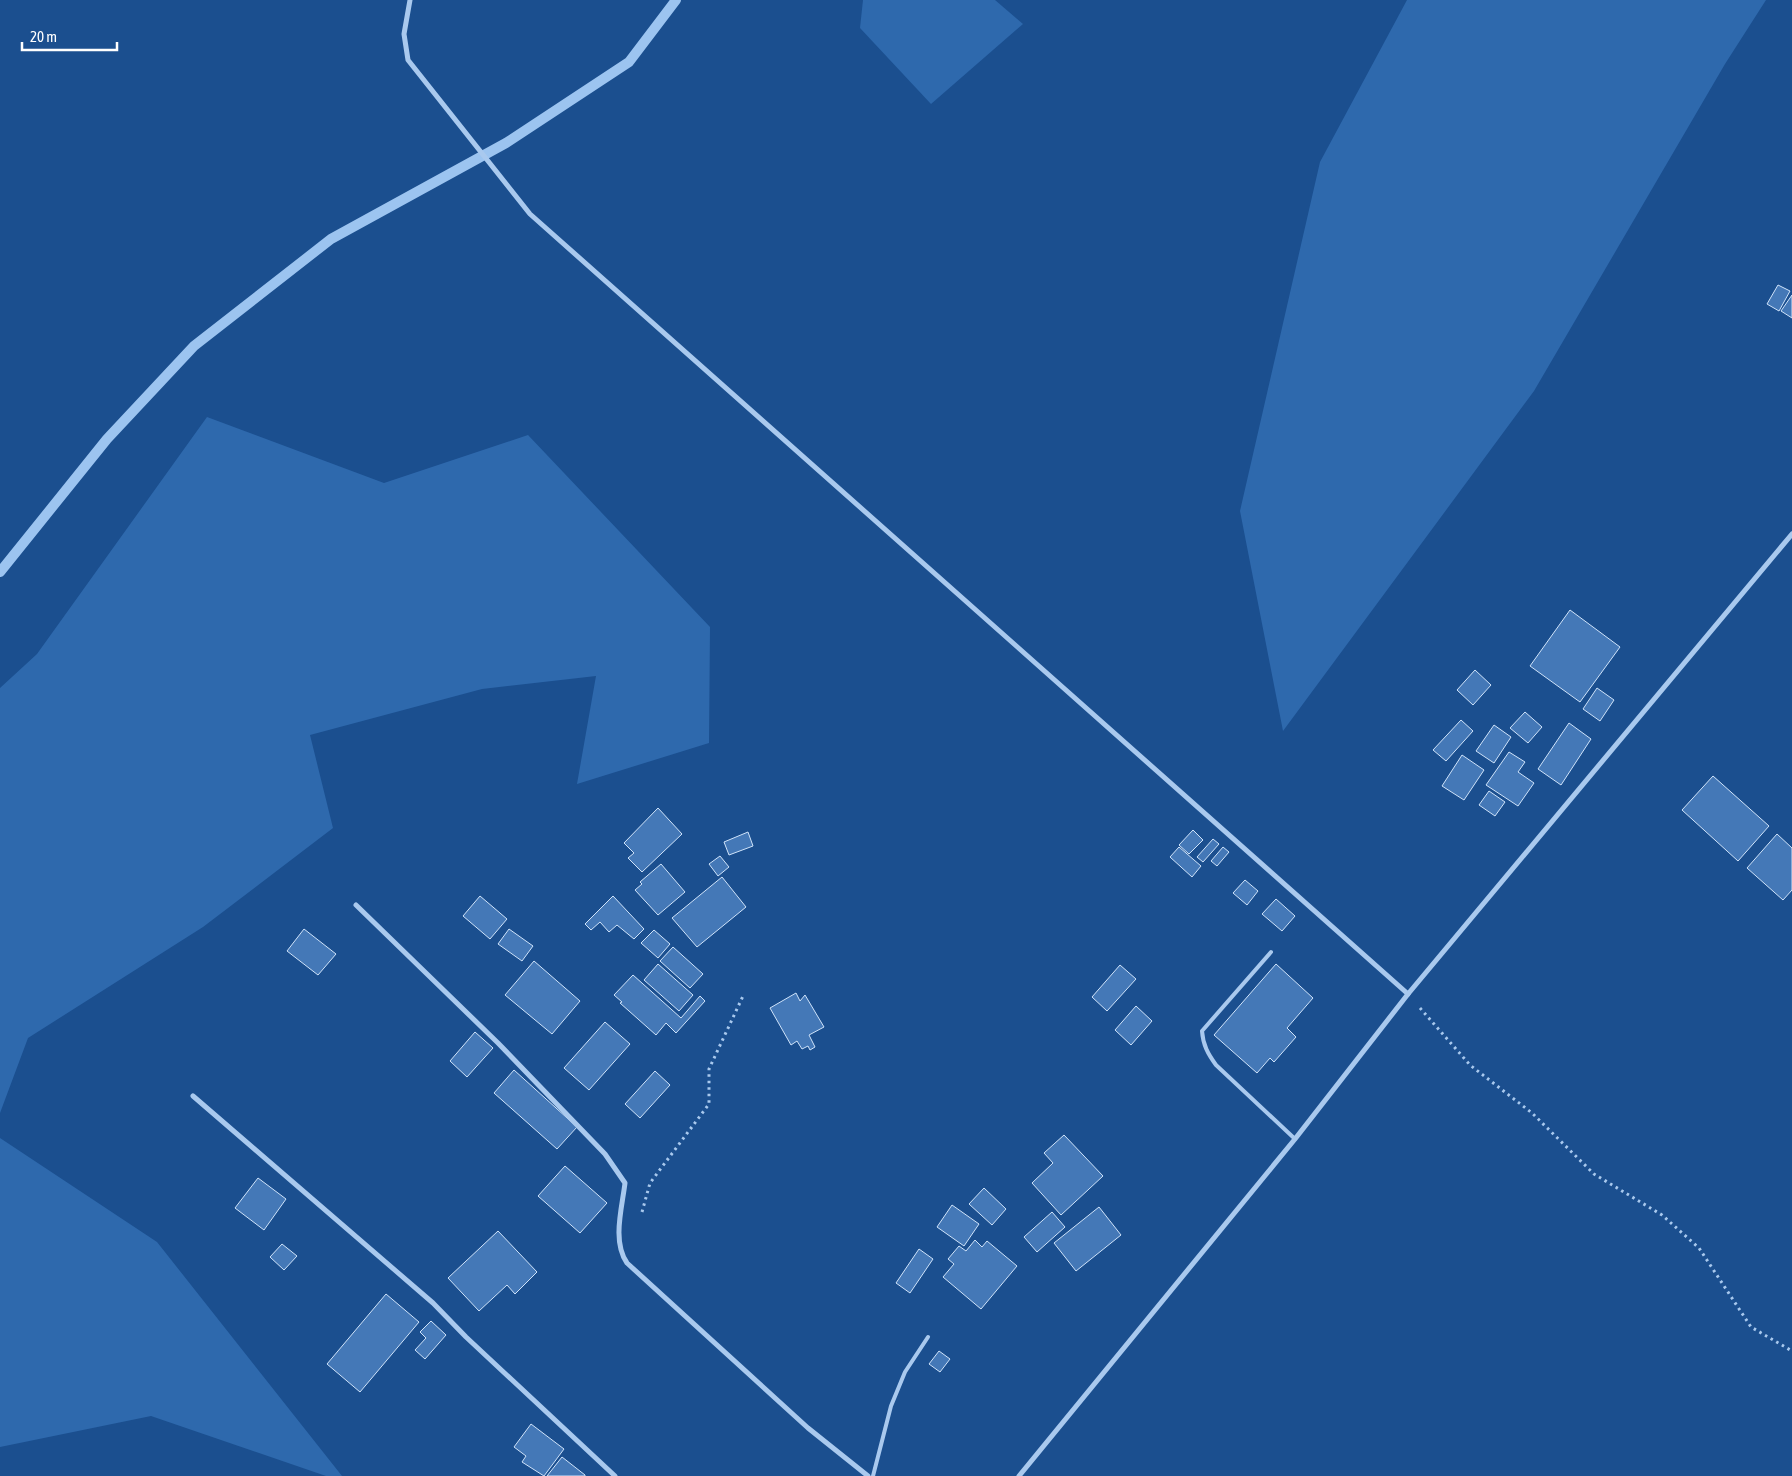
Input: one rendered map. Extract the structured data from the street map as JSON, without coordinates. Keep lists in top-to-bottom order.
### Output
{
  "scale_bar": "20 m"
}
